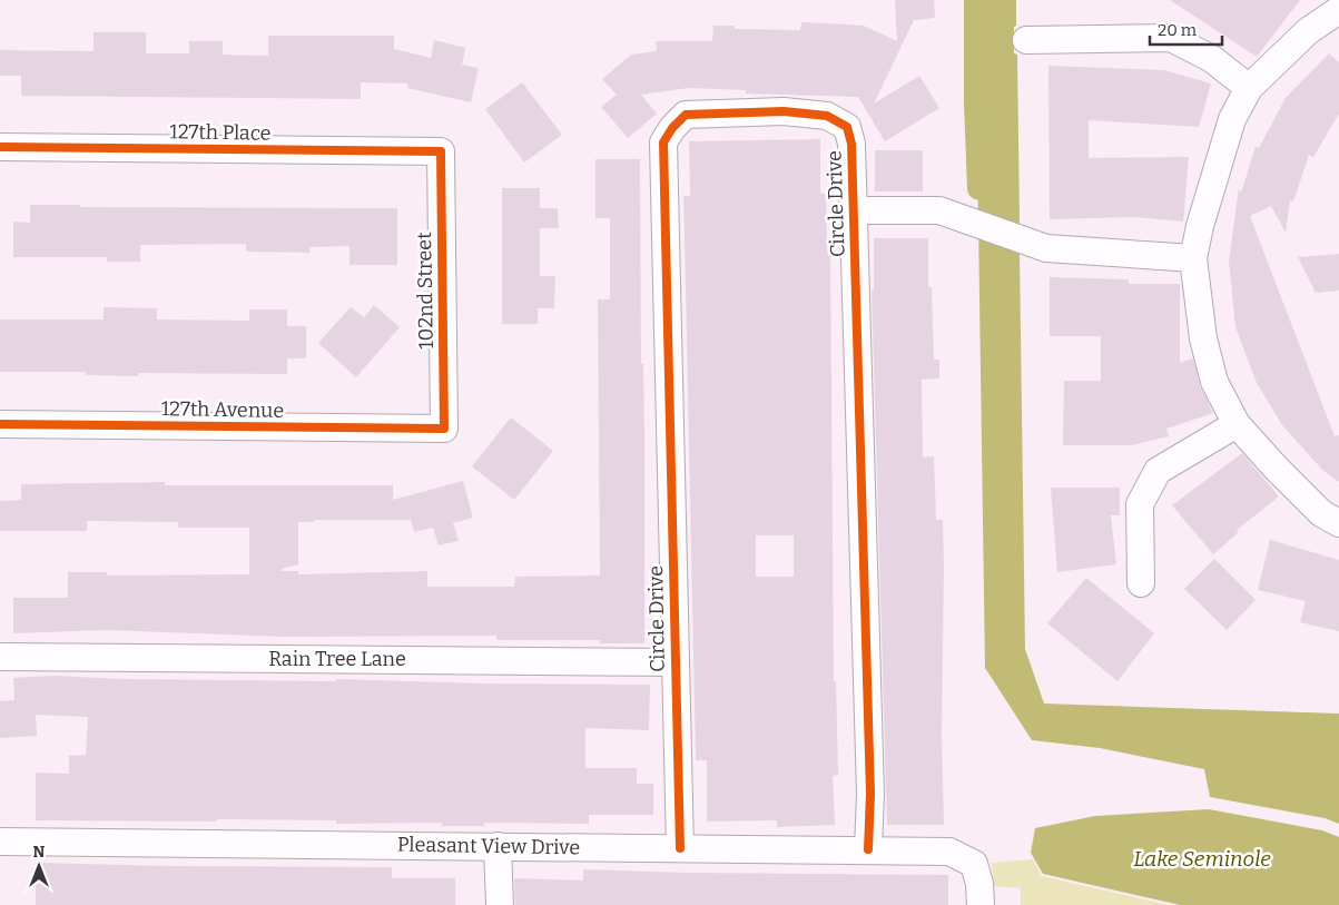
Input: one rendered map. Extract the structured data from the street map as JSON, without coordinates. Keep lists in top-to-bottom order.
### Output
{
  "streets": {
    "street": [
      "127th Place",
      "Circle Drive",
      "102nd Street",
      "127th Avenue",
      "Rain Tree Lane",
      "Pleasant View Drive"
    ]
  },
  "crossings": [
    ["127th Place", "102nd Street"],
    ["Circle Drive", "Rain Tree Lane"],
    ["Circle Drive", "Pleasant View Drive"],
    ["102nd Street", "127th Avenue"]
  ],
  "water": ["Lake Seminole"],
  "scale_bar": "20 m",
  "north": "top"
}
